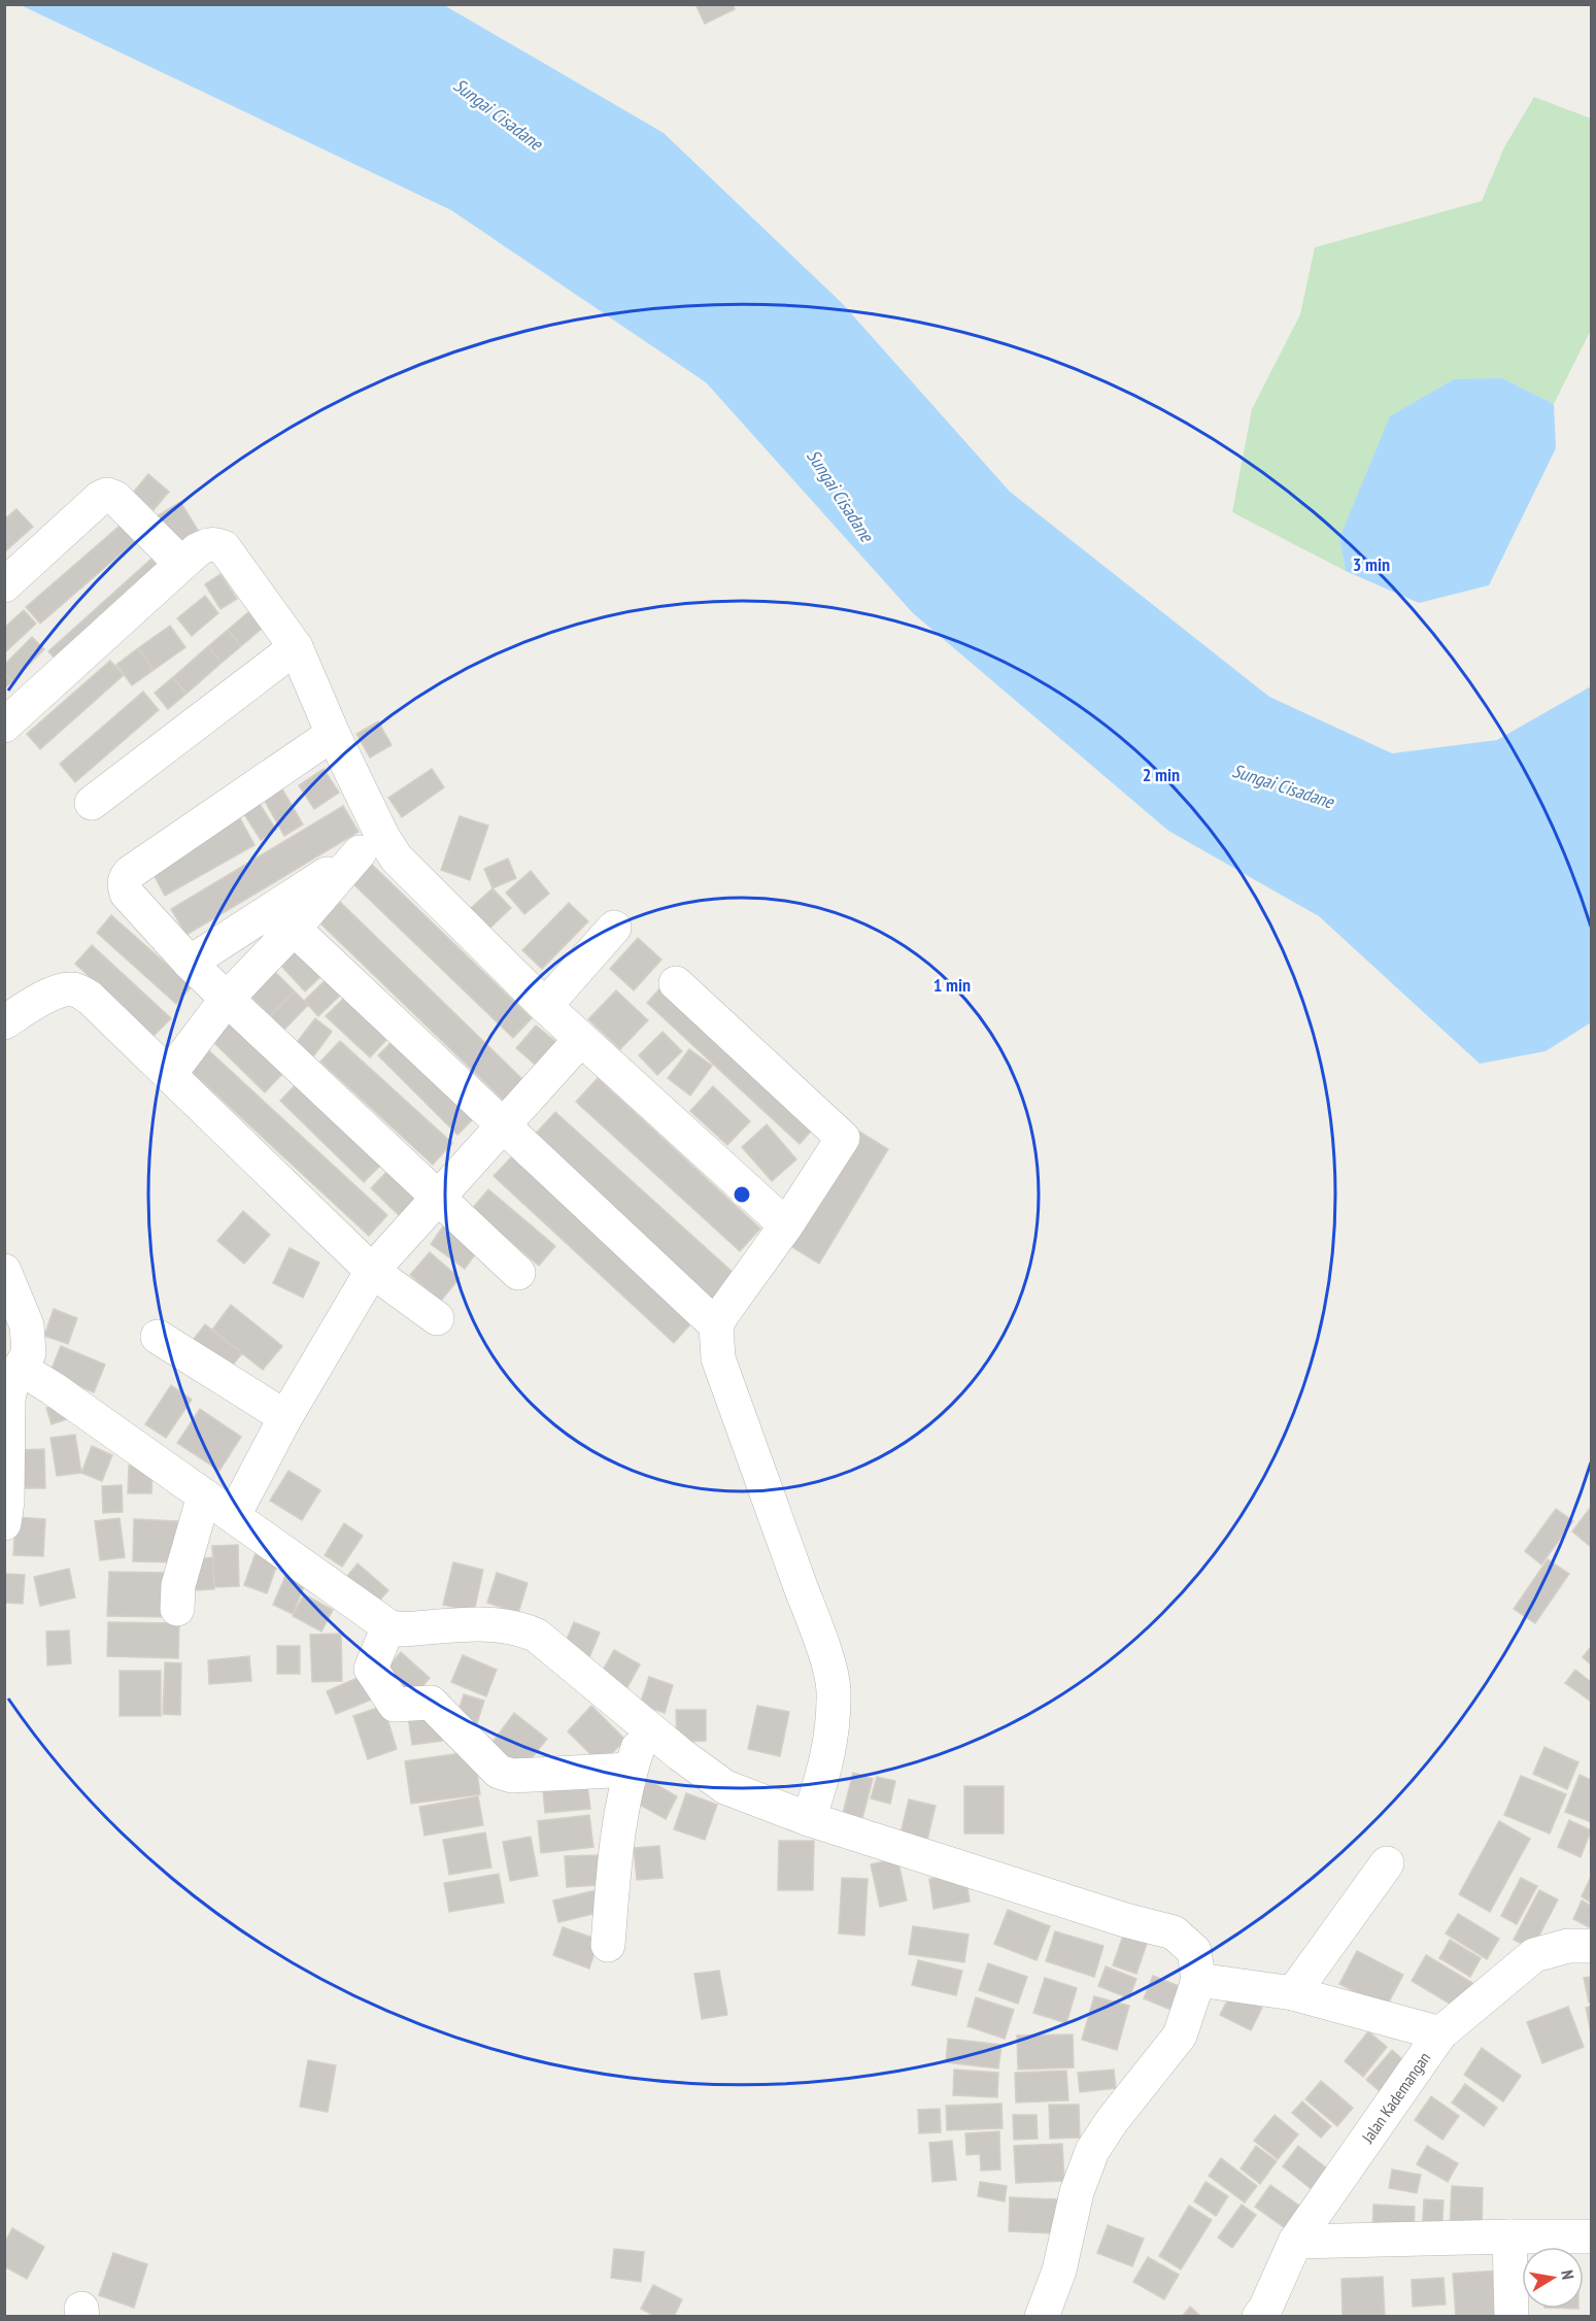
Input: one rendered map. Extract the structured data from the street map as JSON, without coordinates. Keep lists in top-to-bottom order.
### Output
{
  "streets": {
    "street": ["Jalan Kademangan"]
  },
  "water": ["Sungai Cisadane"],
  "north": "right",
  "rings": ["3 min", "2 min", "1 min"]
}
